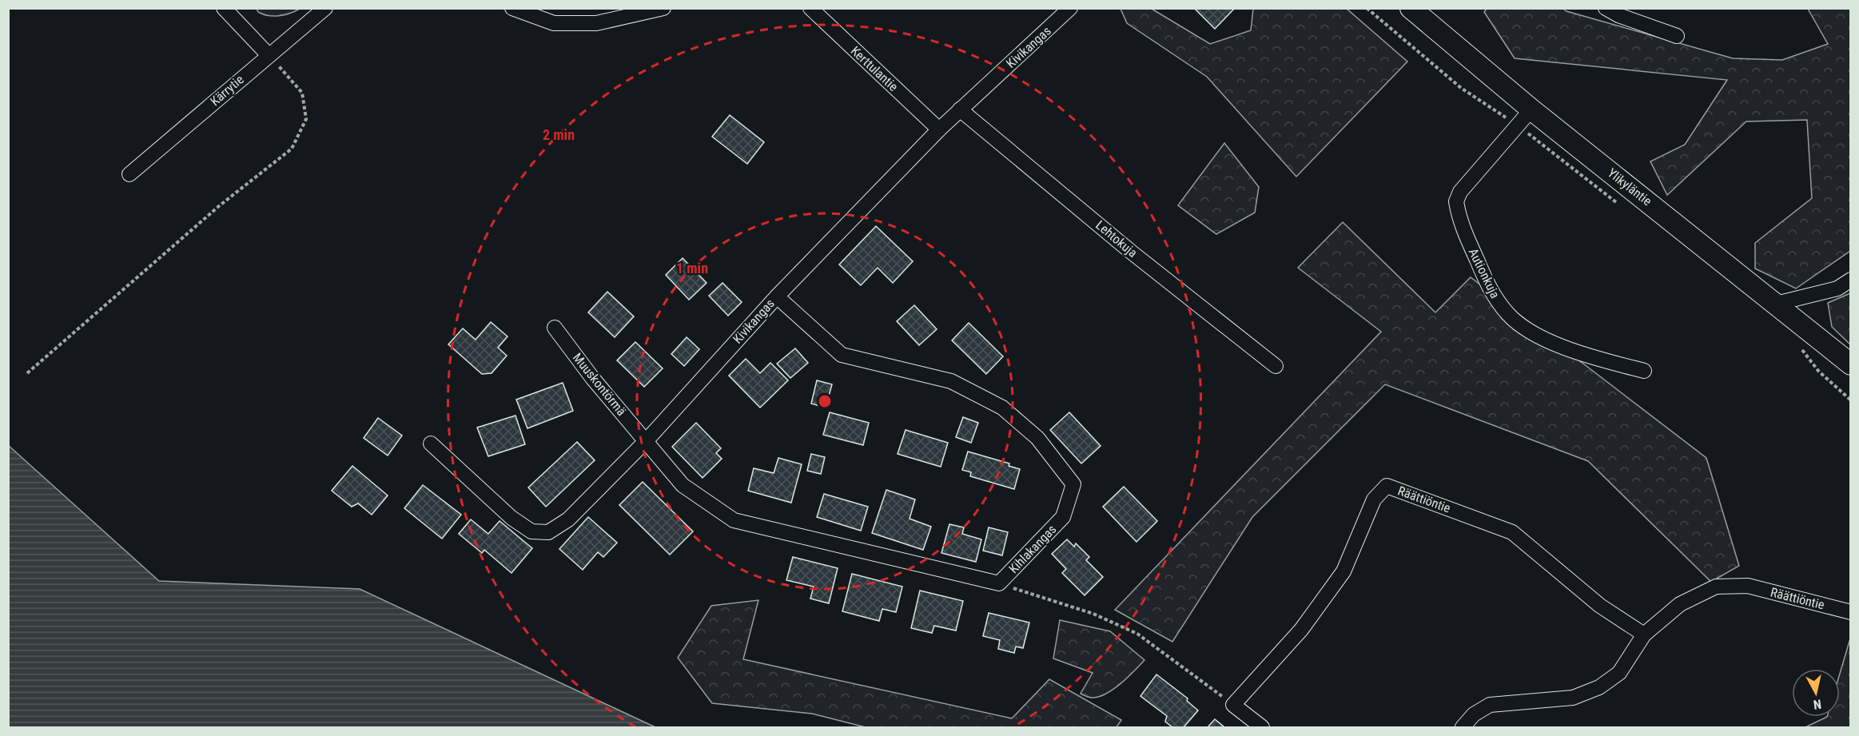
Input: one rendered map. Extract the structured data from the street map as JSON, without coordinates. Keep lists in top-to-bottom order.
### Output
{
  "streets": {
    "main road": ["Ylikyläntie"],
    "street": [
      "Kivikangas",
      "Kerttulantie",
      "Kärrytie",
      "Lehtokuja",
      "Autionkuja",
      "Muuskontörmä",
      "Räättiöntie",
      "Kihlakangas"
    ]
  },
  "crossings": [
    ["Kivikangas", "Kerttulantie"],
    ["Kivikangas", "Lehtokuja"],
    ["Kivikangas", "Muuskontörmä"],
    ["Kivikangas", "Kihlakangas"],
    ["Ylikyläntie", "Autionkuja"],
    ["Muuskontörmä", "Kihlakangas"]
  ],
  "north": "bottom",
  "rings": ["2 min", "1 min"]
}
